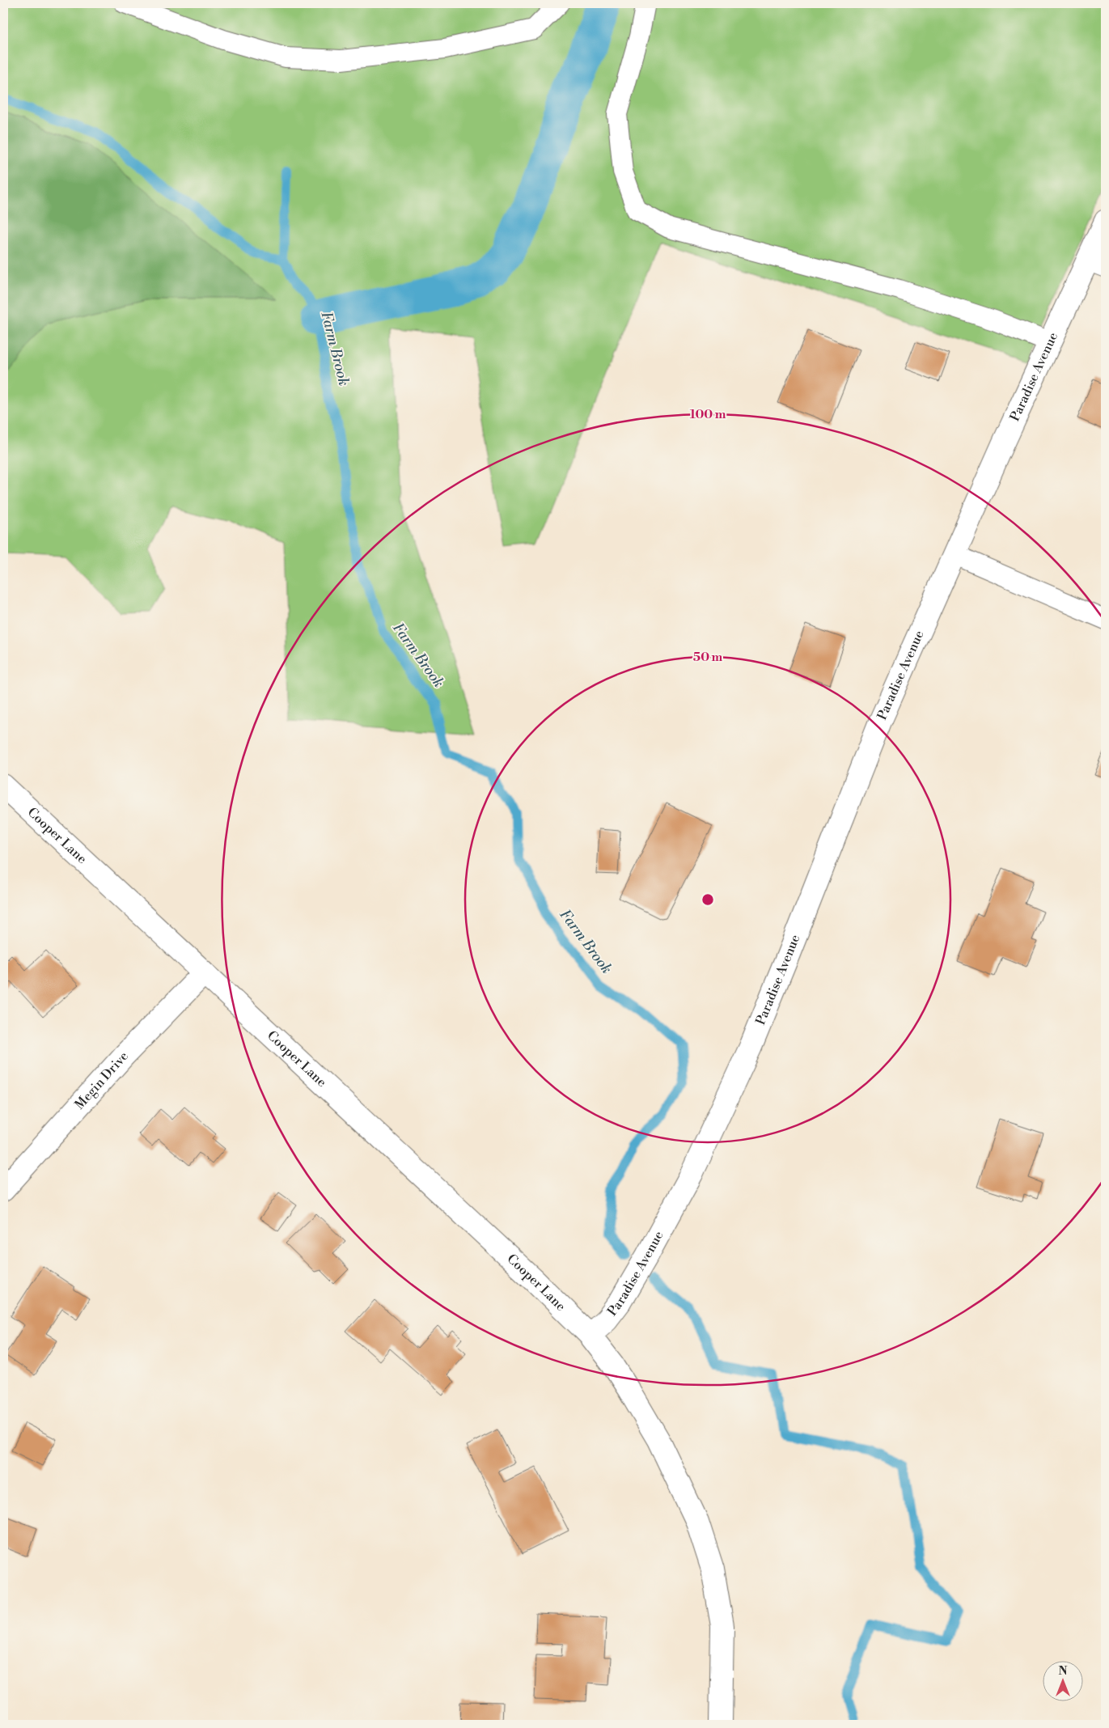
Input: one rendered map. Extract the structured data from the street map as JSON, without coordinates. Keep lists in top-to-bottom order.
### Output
{
  "streets": {
    "street": ["Paradise Avenue", "Cooper Lane", "Megin Drive"]
  },
  "crossings": [
    ["Paradise Avenue", "Cooper Lane"],
    ["Cooper Lane", "Megin Drive"]
  ],
  "water": ["Farm Brook"],
  "north": "top",
  "rings": ["100 m", "50 m"]
}
